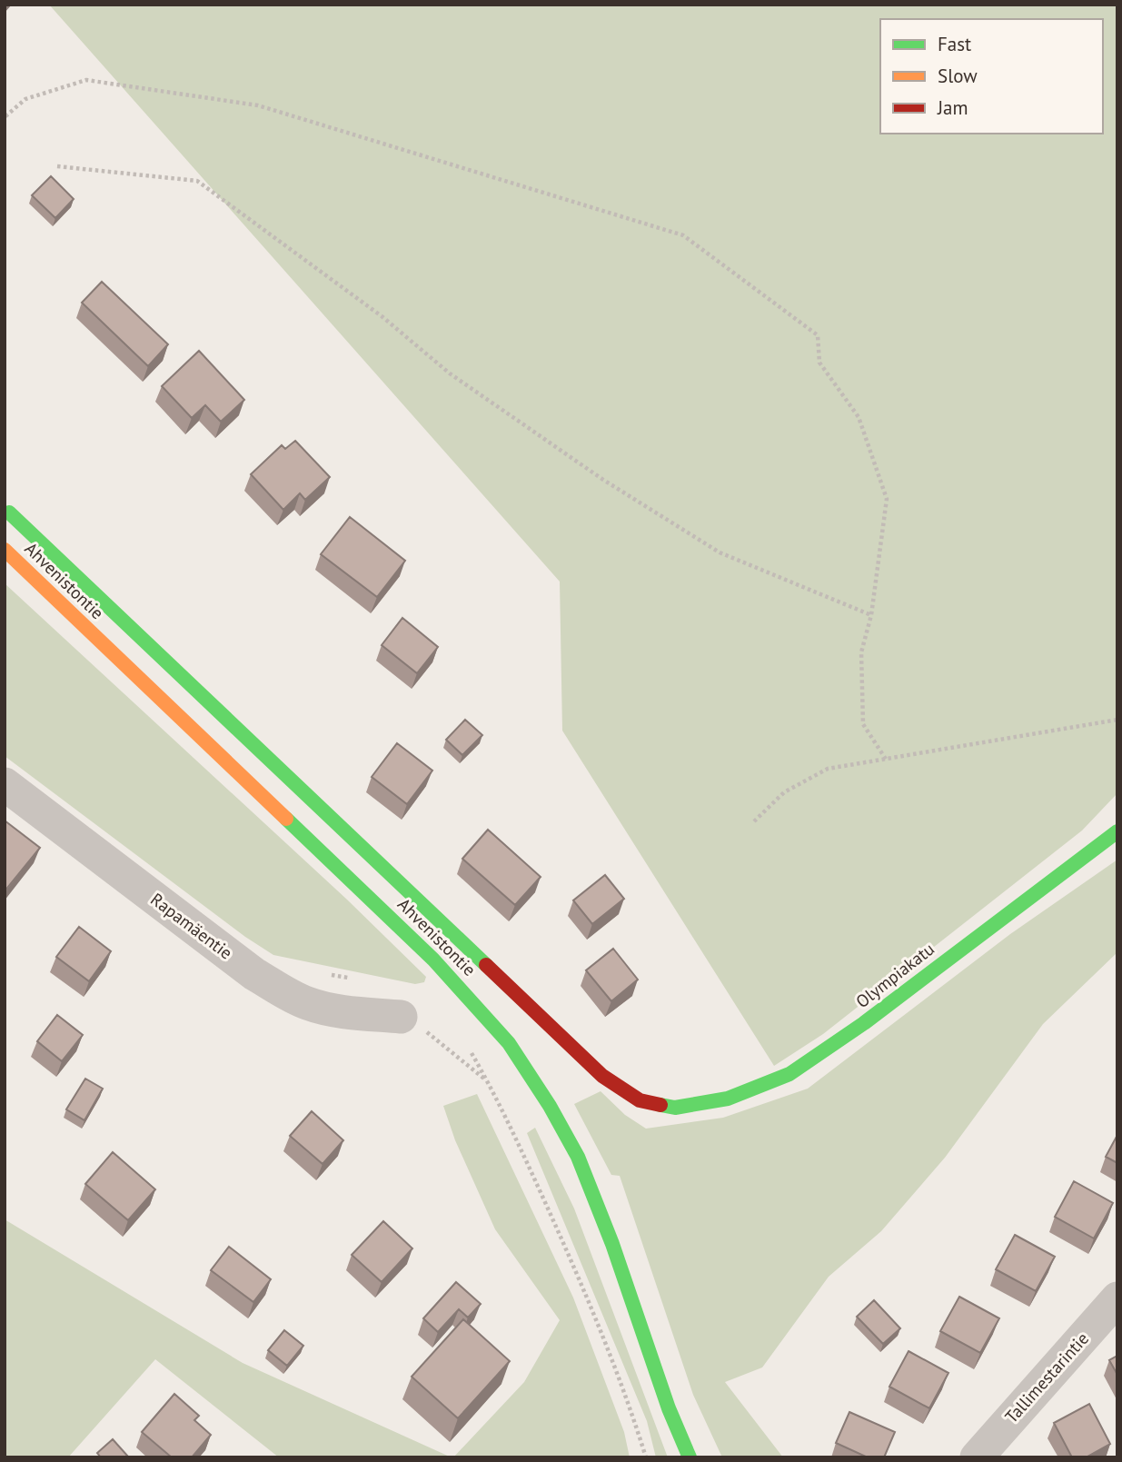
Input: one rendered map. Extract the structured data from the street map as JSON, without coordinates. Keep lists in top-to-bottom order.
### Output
{
  "streets": {
    "street": [
      "Ahvenistontie",
      "Rapamäentie",
      "Olympiakatu",
      "Tallimestarintie"
    ]
  },
  "legend": ["Fast", "Slow", "Jam"]
}
